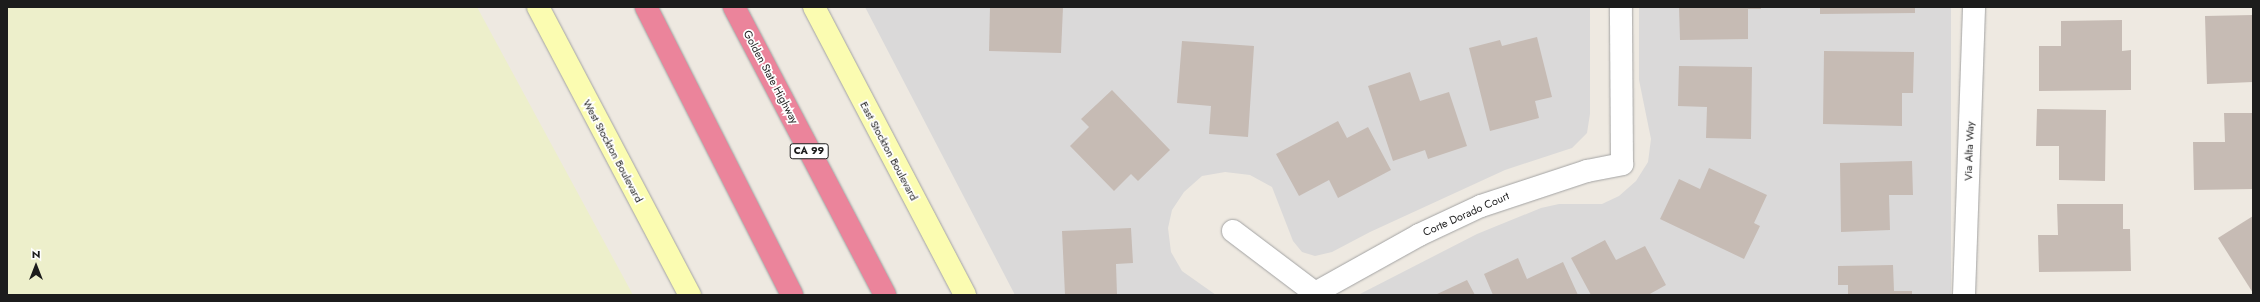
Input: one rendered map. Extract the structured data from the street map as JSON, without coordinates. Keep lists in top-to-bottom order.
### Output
{
  "streets": {
    "highway": ["Golden State Highway", "CA 99"],
    "street": [
      "West Stockton Boulevard",
      "East Stockton Boulevard",
      "Via Alta Way",
      "Corte Dorado Court"
    ]
  },
  "north": "top"
}
